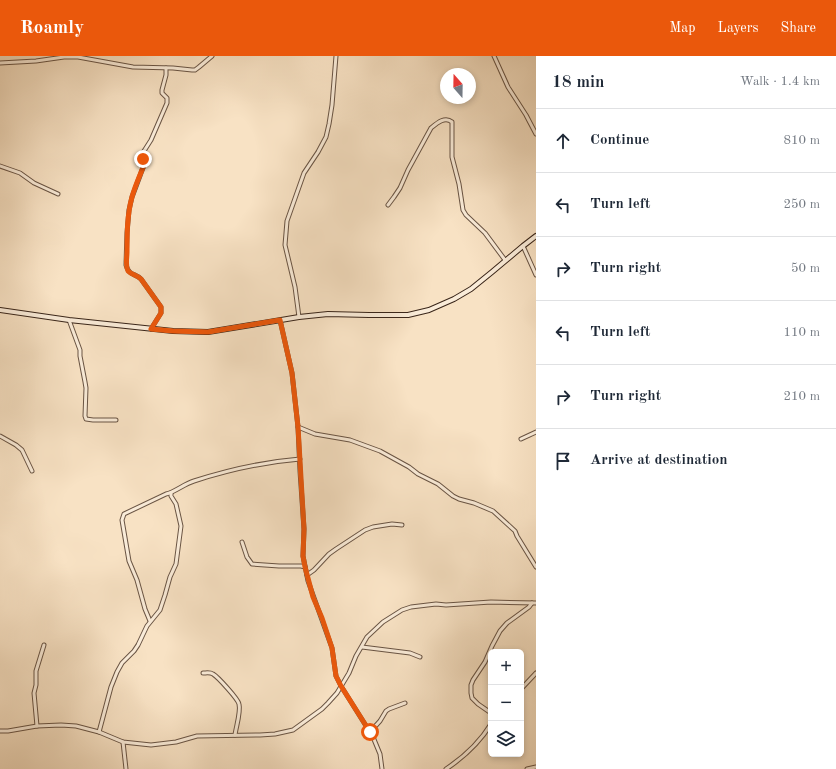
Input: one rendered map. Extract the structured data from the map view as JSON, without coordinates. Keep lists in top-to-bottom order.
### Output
{
  "north": "top",
  "page": {
    "header": "Roamly",
    "nav": ["Map", "Layers", "Share"],
    "heading": ["18 min", "Walk · 1.4 km"],
    "list": [
      ["Continue", "810 m"],
      ["Turn left", "250 m"],
      ["Turn right", "50 m"],
      ["Turn left", "110 m"],
      ["Turn right", "210 m"],
      "Arrive at destination"
    ],
    "map_buttons": ["+", "−"]
  }
}
